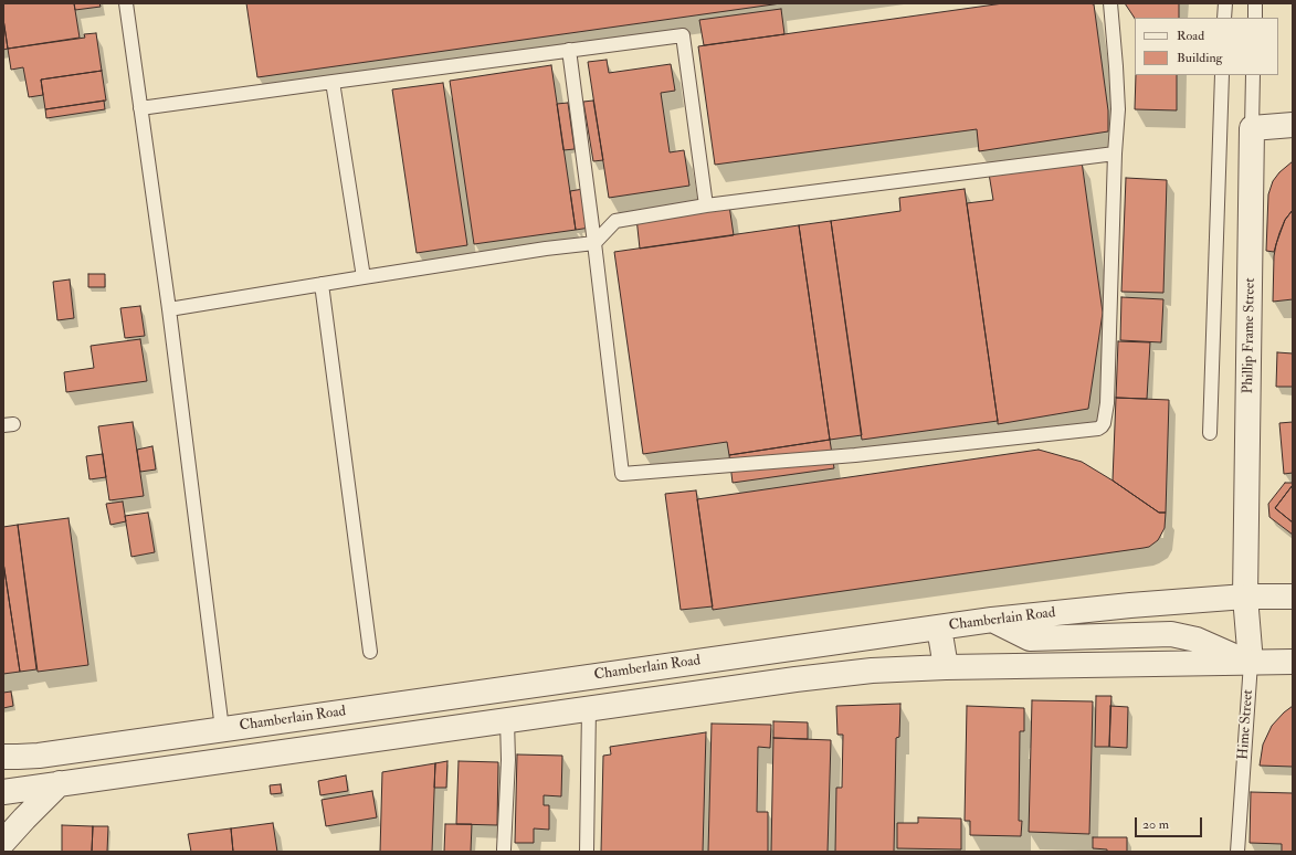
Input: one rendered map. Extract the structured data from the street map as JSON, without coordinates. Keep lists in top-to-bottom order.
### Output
{
  "streets": {
    "street": ["Phillip Frame Street", "Chamberlain Road", "Hime Street"]
  },
  "crossings": [
    ["Phillip Frame Street", "Chamberlain Road"],
    ["Phillip Frame Street", "Hime Street"],
    ["Chamberlain Road", "Hime Street"]
  ],
  "legend": ["Road", "Building"],
  "scale_bar": "20 m"
}
